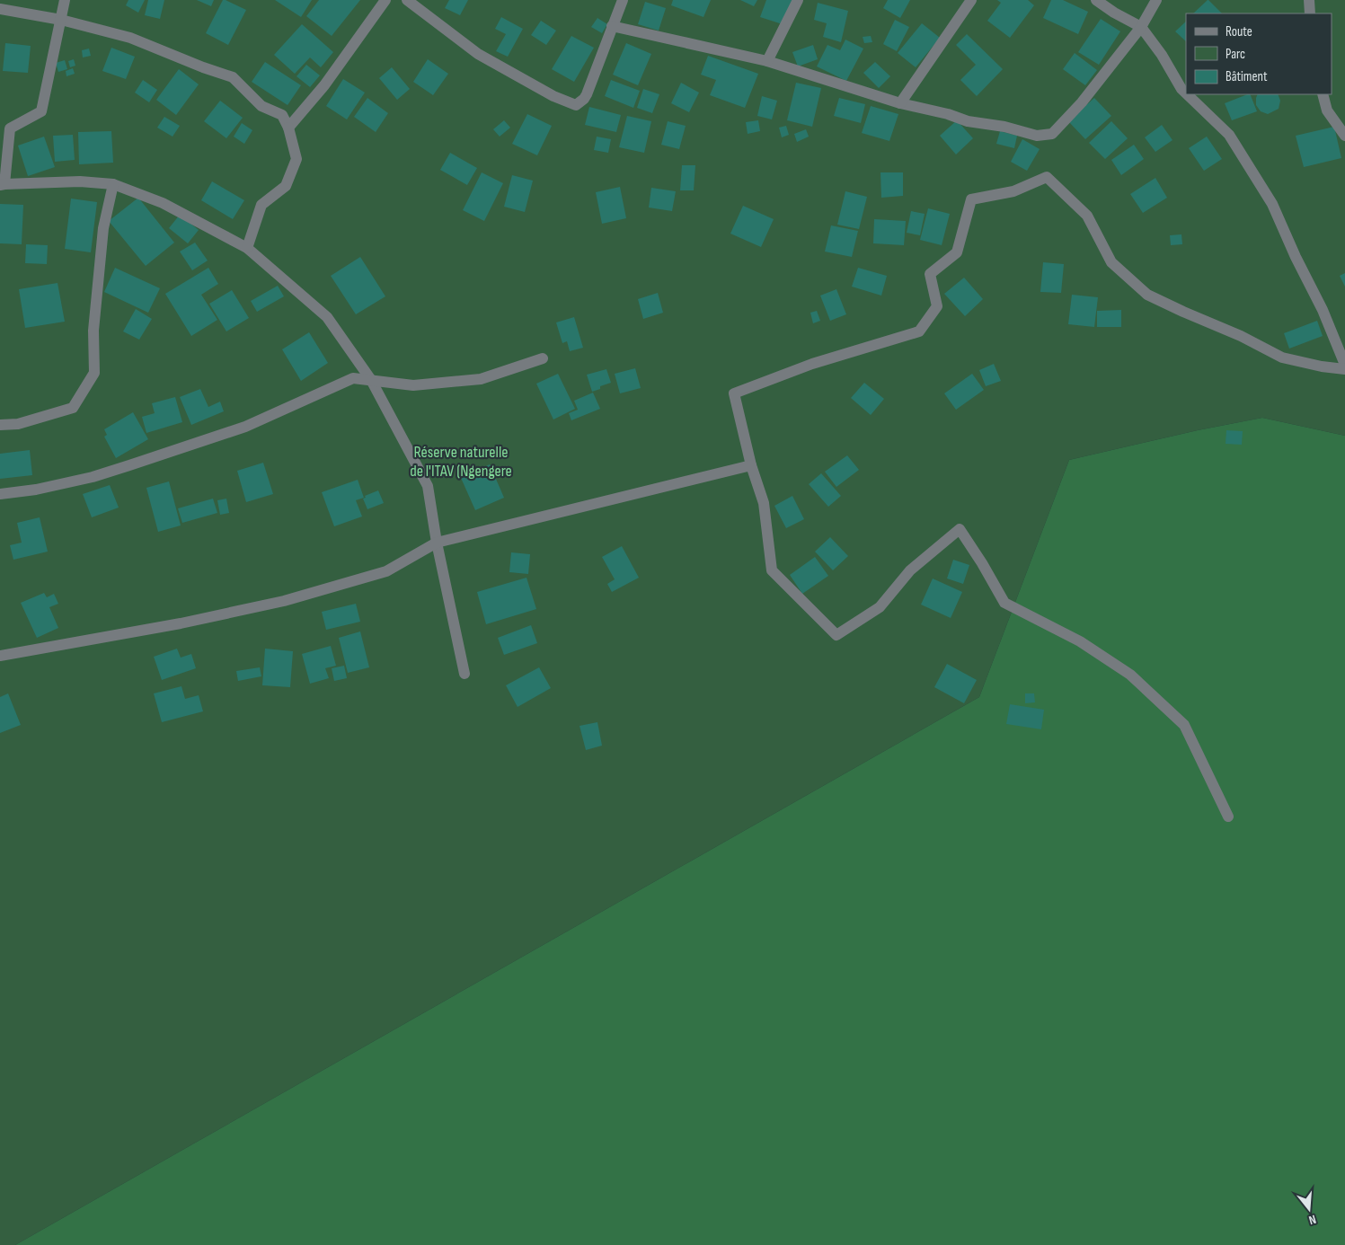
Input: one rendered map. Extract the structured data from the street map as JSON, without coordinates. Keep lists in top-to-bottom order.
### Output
{
  "parks": ["Réserve naturelle de l'ITAV (Ngengere"],
  "legend": ["Route", "Parc", "Bâtiment"],
  "north": "bottom"
}
